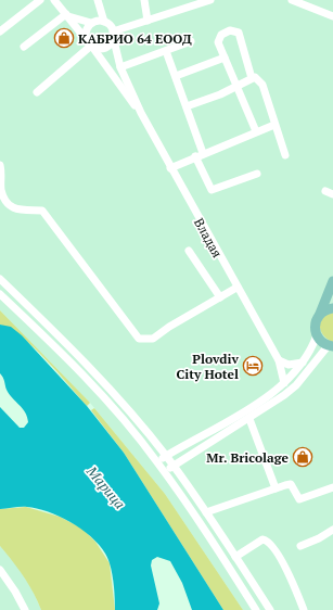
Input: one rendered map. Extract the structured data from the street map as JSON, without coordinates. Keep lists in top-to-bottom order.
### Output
{
  "streets": {
    "street": ["Владая"]
  },
  "water": ["Марица"],
  "places": {
    "shop": ["КАБРИО 64 ЕООД", "Mr. Bricolage"],
    "hotel": ["Plovdiv City Hotel"]
  }
}
